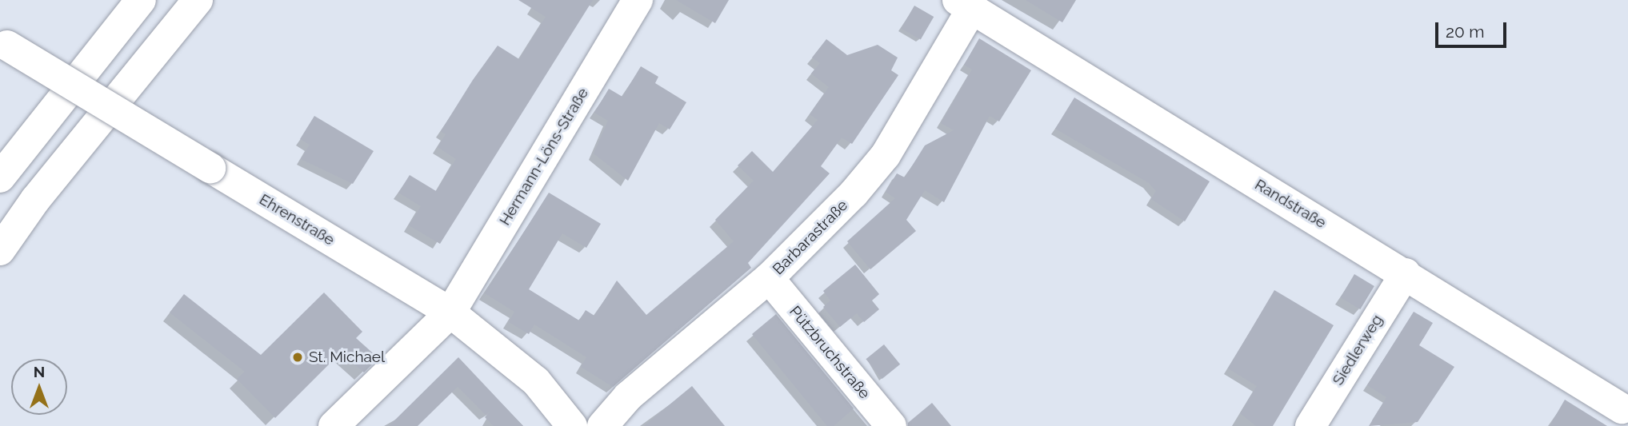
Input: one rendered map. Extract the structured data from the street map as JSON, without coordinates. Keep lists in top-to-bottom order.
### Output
{
  "streets": {
    "main road": [
      "Hermann-Löns-Straße",
      "Randstraße",
      "Ehrenstraße",
      "Barbarastraße",
      "Siedlerweg",
      "Pützbruchstraße"
    ]
  },
  "crossings": [
    ["Hermann-Löns-Straße", "Ehrenstraße"],
    ["Randstraße", "Barbarastraße"],
    ["Randstraße", "Siedlerweg"],
    ["Barbarastraße", "Pützbruchstraße"]
  ],
  "places": ["St. Michael"],
  "scale_bar": "20 m",
  "north": "top"
}
